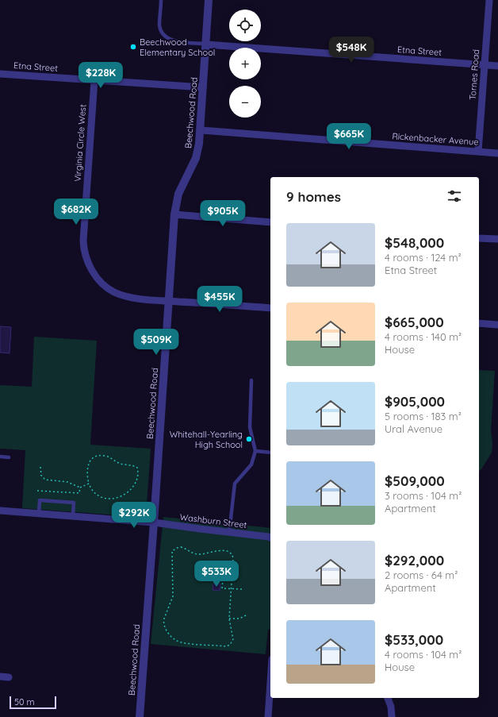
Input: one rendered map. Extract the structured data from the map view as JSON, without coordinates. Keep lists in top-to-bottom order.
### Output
{
  "streets": {
    "street": [
      "Etna Street",
      "Tornes Road",
      "Beechwood Road",
      "Rickenbacker Avenue",
      "Virginia Circle West",
      "Washburn Street"
    ]
  },
  "crossings": [
    ["Etna Street", "Tornes Road"],
    ["Etna Street", "Beechwood Road"],
    ["Etna Street", "Virginia Circle West"],
    ["Tornes Road", "Rickenbacker Avenue"],
    ["Beechwood Road", "Rickenbacker Avenue"],
    ["Beechwood Road", "Virginia Circle West"],
    ["Beechwood Road", "Washburn Street"]
  ],
  "places": ["Beechwood Elementary School", "Whitehall-Yearling High School"],
  "scale_bar": "50 m",
  "page": {
    "map_buttons": ["+", "−"],
    "price": [
      "$548K",
      "$228K",
      "$665K",
      "$682K",
      "$905K",
      "$455K",
      "$509K",
      "$292K",
      "$533K"
    ],
    "heading": "9 homes",
    "list": [
      {
        "name": "$548,000",
        "note": "4 rooms · 124 m² · Etna Street"
      },
      {
        "name": "$665,000",
        "note": "4 rooms · 140 m² · House"
      },
      {
        "name": "$905,000",
        "note": "5 rooms · 183 m² · Ural Avenue"
      },
      {
        "name": "$509,000",
        "note": "3 rooms · 104 m² · Apartment"
      },
      {
        "name": "$292,000",
        "note": "2 rooms · 64 m² · Apartment"
      },
      {
        "name": "$533,000",
        "note": "4 rooms · 104 m² · House"
      }
    ],
    "scale": "50 m"
  }
}
